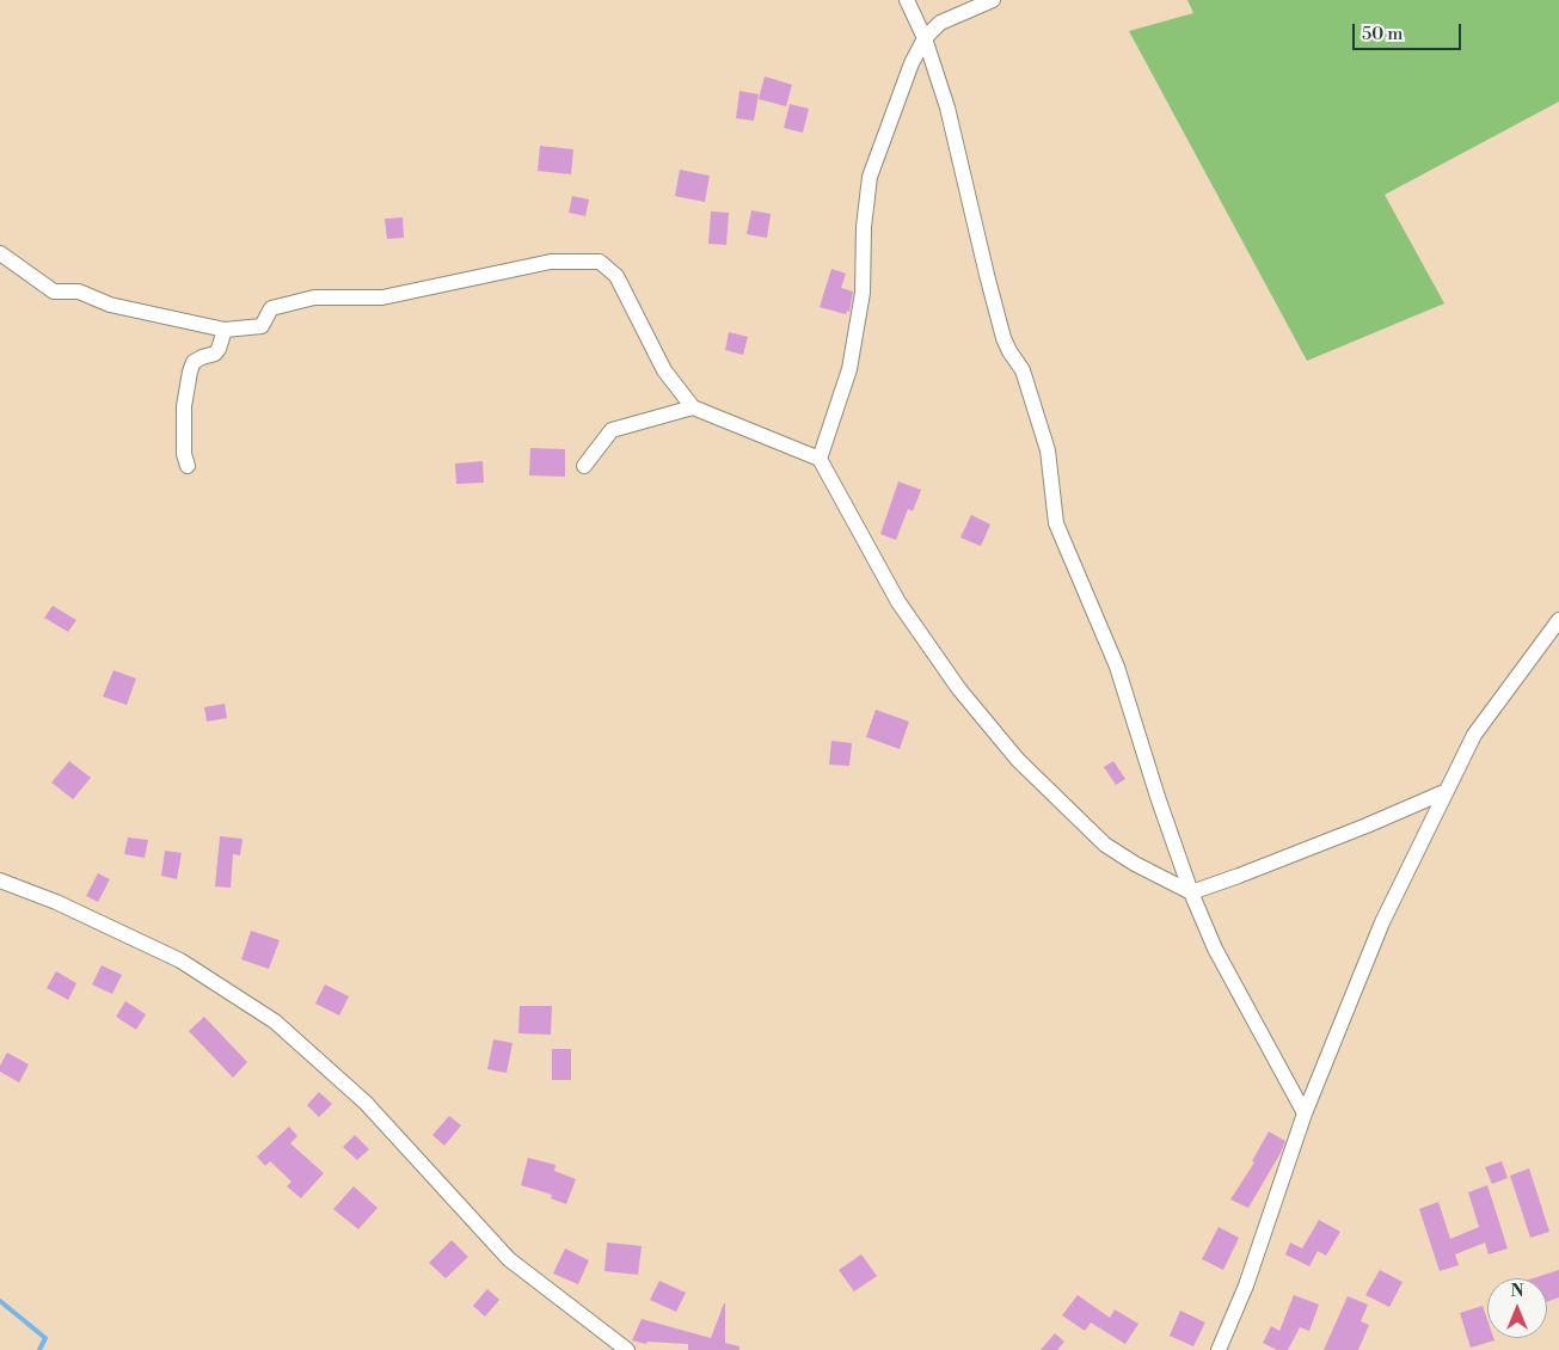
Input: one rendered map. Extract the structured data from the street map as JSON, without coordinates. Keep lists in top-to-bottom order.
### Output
{
  "scale_bar": "50 m",
  "north": "top"
}
